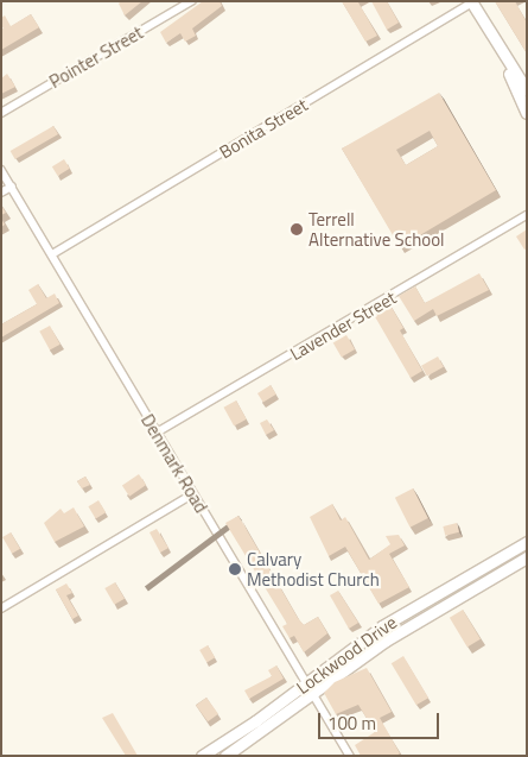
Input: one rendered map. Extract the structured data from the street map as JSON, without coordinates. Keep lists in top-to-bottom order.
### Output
{
  "streets": {
    "main road": ["Lockwood Drive"],
    "street": [
      "Pointer Street",
      "Bonita Street",
      "Lavender Street",
      "Denmark Road"
    ]
  },
  "crossings": [
    ["Bonita Street", "Denmark Road"],
    ["Lavender Street", "Denmark Road"],
    ["Denmark Road", "Lockwood Drive"]
  ],
  "places": ["Terrell Alternative School", "Calvary Methodist Church"],
  "scale_bar": "100 m"
}
